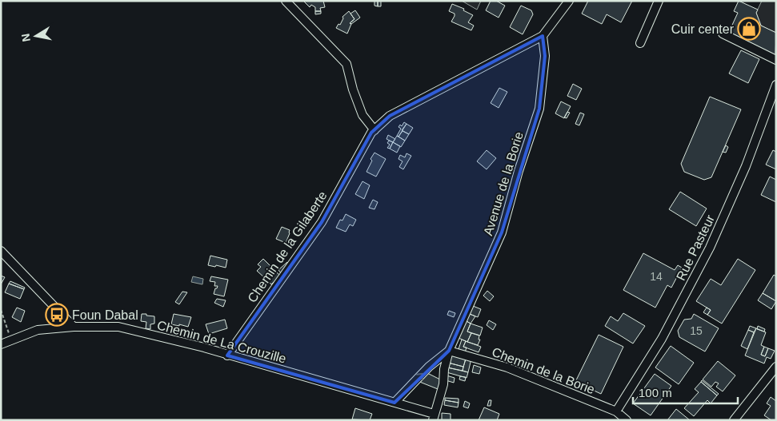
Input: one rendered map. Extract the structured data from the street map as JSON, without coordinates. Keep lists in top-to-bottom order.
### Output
{
  "streets": {
    "street": [
      "Avenue de la Borie",
      "Chemin de la Gilaberte",
      "Rue Pasteur",
      "Chemin de La Crouzille",
      "Chemin de la Borie"
    ]
  },
  "crossings": [
    ["Avenue de la Borie", "Chemin de la Gilaberte"],
    ["Avenue de la Borie", "Chemin de La Crouzille"],
    ["Avenue de la Borie", "Chemin de la Borie"],
    ["Chemin de la Gilaberte", "Chemin de La Crouzille"],
    ["Rue Pasteur", "Chemin de la Borie"]
  ],
  "places": {
    "shop": ["Cuir center"],
    "bus stop": ["Foun Dabal"]
  },
  "house_numbers": ["14", "15"],
  "scale_bar": "100 m",
  "north": "left"
}
